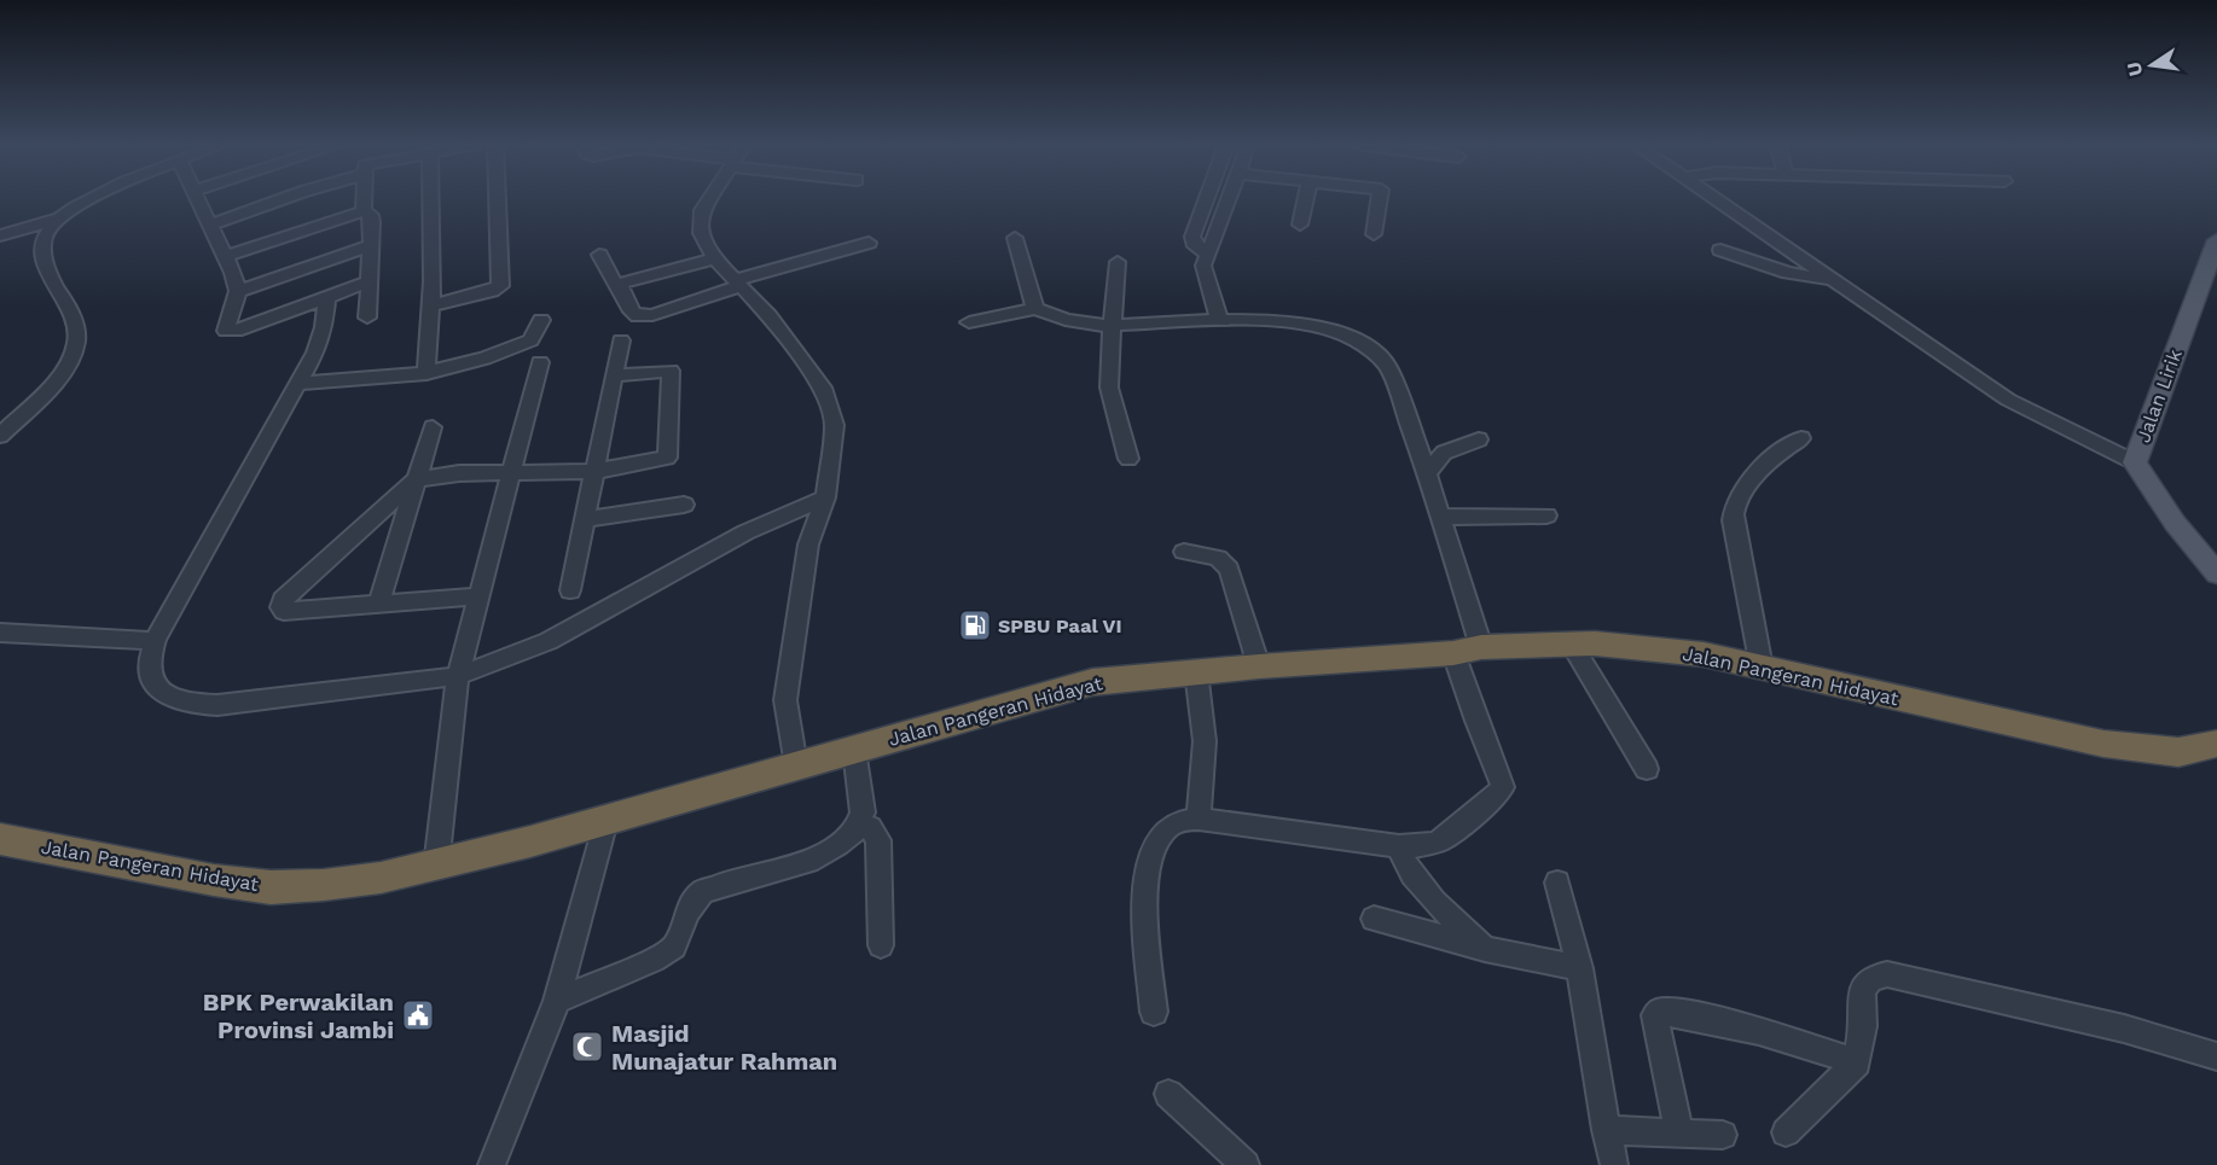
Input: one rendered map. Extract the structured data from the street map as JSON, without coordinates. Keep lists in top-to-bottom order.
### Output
{
  "streets": {
    "highway": ["Jalan Pangeran Hidayat"],
    "main road": ["Jalan Lirik"]
  },
  "places": {
    "fuel station": ["SPBU Paal VI"],
    "public building": ["BPK Perwakilan Provinsi Jambi"],
    "mosque": ["Masjid Munajatur Rahman"]
  },
  "north": "left"
}
